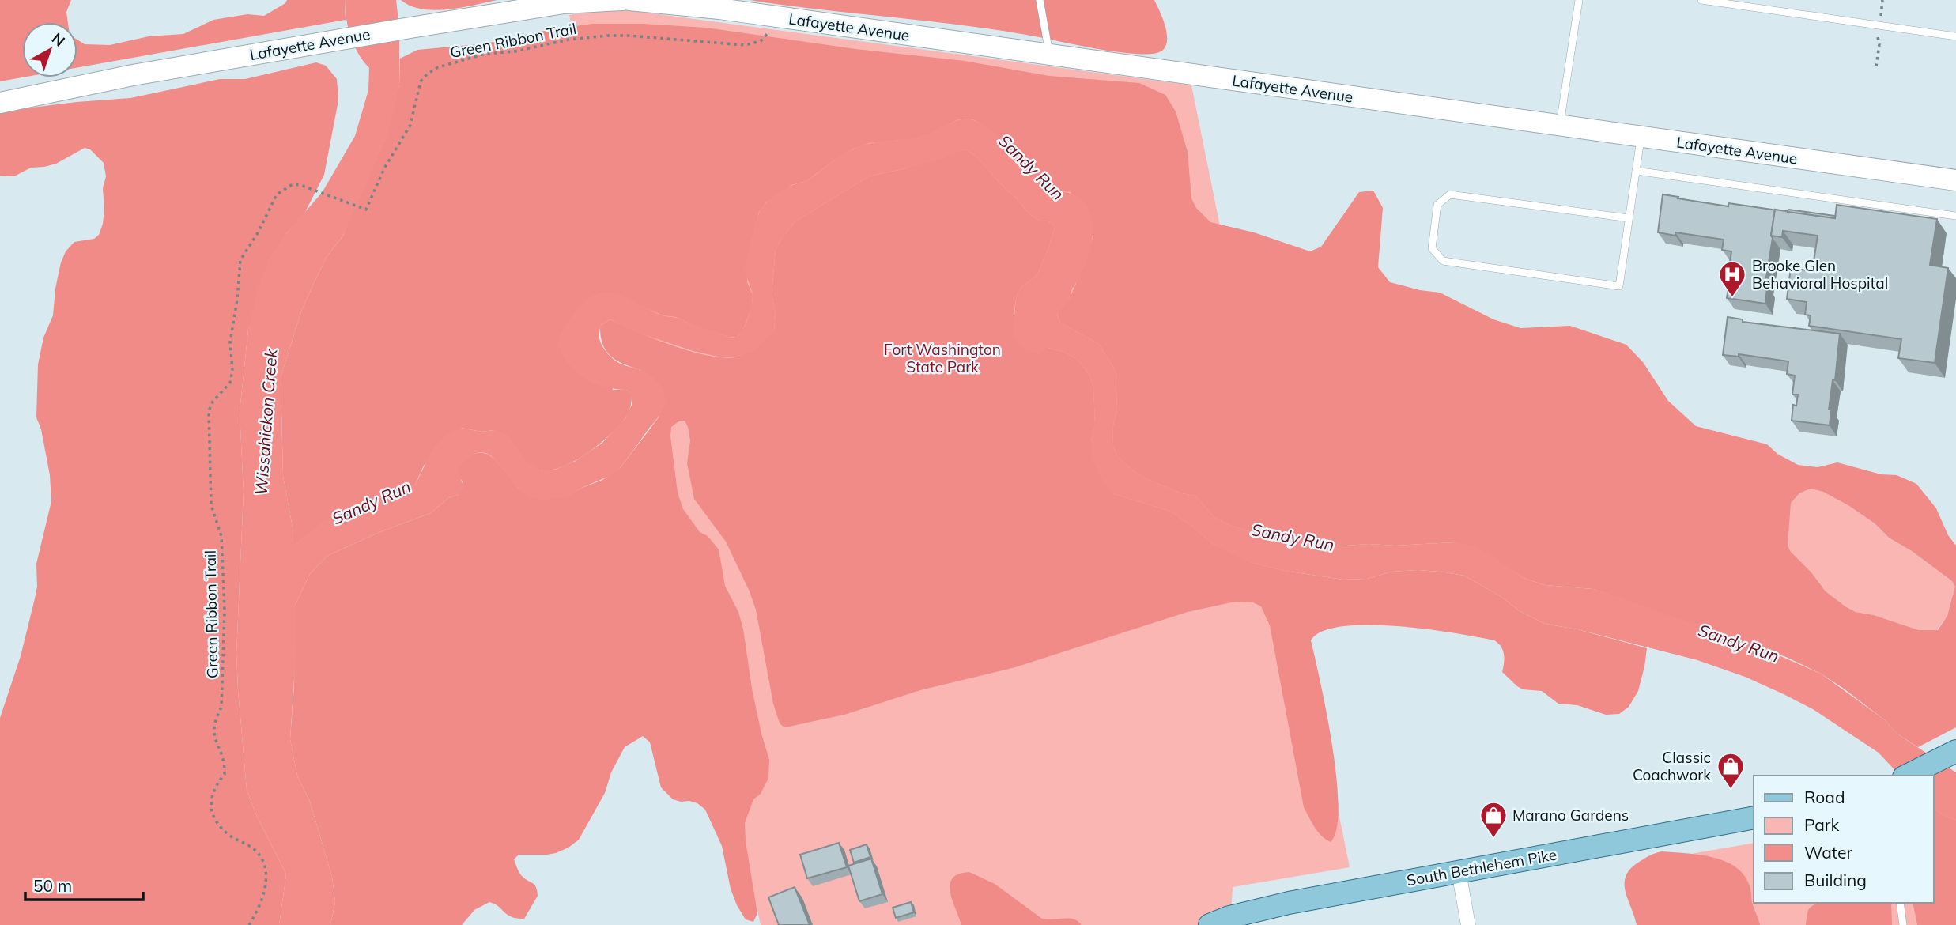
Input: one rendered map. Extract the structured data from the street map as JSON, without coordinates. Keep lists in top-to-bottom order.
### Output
{
  "streets": {
    "main road": ["Lafayette Avenue", "South Bethlehem Pike"],
    "path": ["Green Ribbon Trail"]
  },
  "water": ["Sandy Run", "Wissahickon Creek"],
  "parks": ["Fort Washington State Park"],
  "places": {
    "hospital": ["Brooke Glen Behavioral Hospital"],
    "shop": ["Classic Coachwork", "Marano Gardens"]
  },
  "legend": [
    "Road",
    "Park",
    "Water",
    "Building"
  ],
  "scale_bar": "50 m",
  "north": "top right"
}
